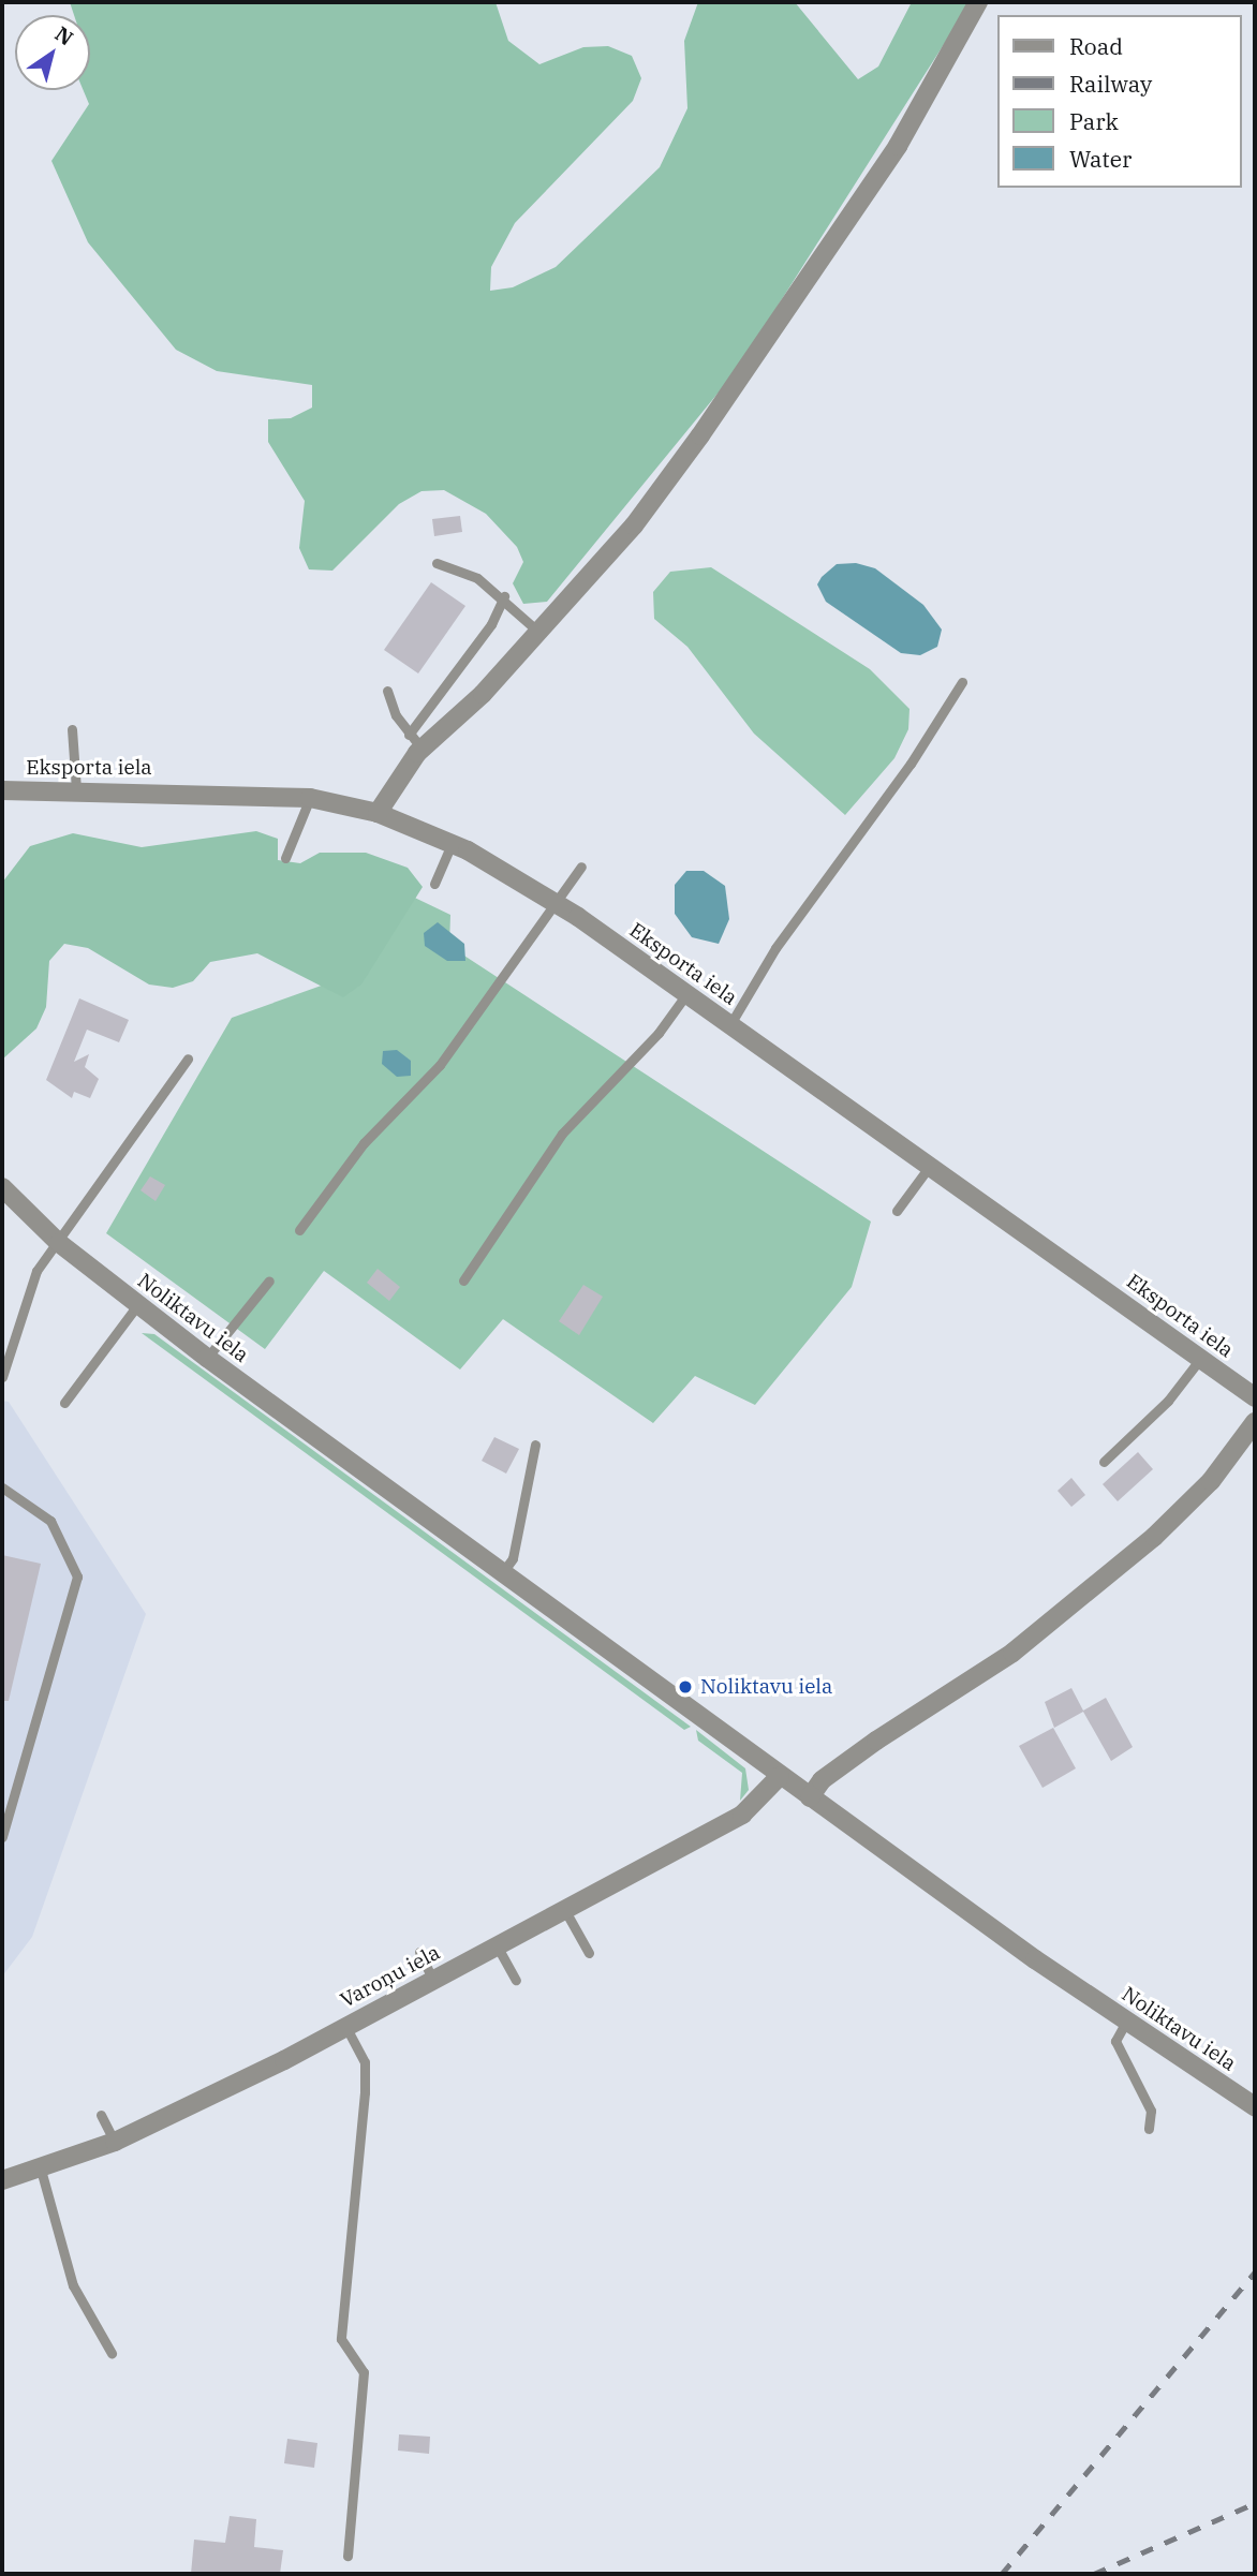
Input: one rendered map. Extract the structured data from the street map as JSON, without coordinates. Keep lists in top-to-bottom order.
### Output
{
  "streets": {
    "street": ["Eksporta iela", "Noliktavu iela", "Varoņu iela"]
  },
  "crossings": [
    ["Noliktavu iela", "Varoņu iela"]
  ],
  "places": ["Noliktavu iela"],
  "legend": [
    "Road",
    "Railway",
    "Park",
    "Water"
  ],
  "north": "top right"
}
